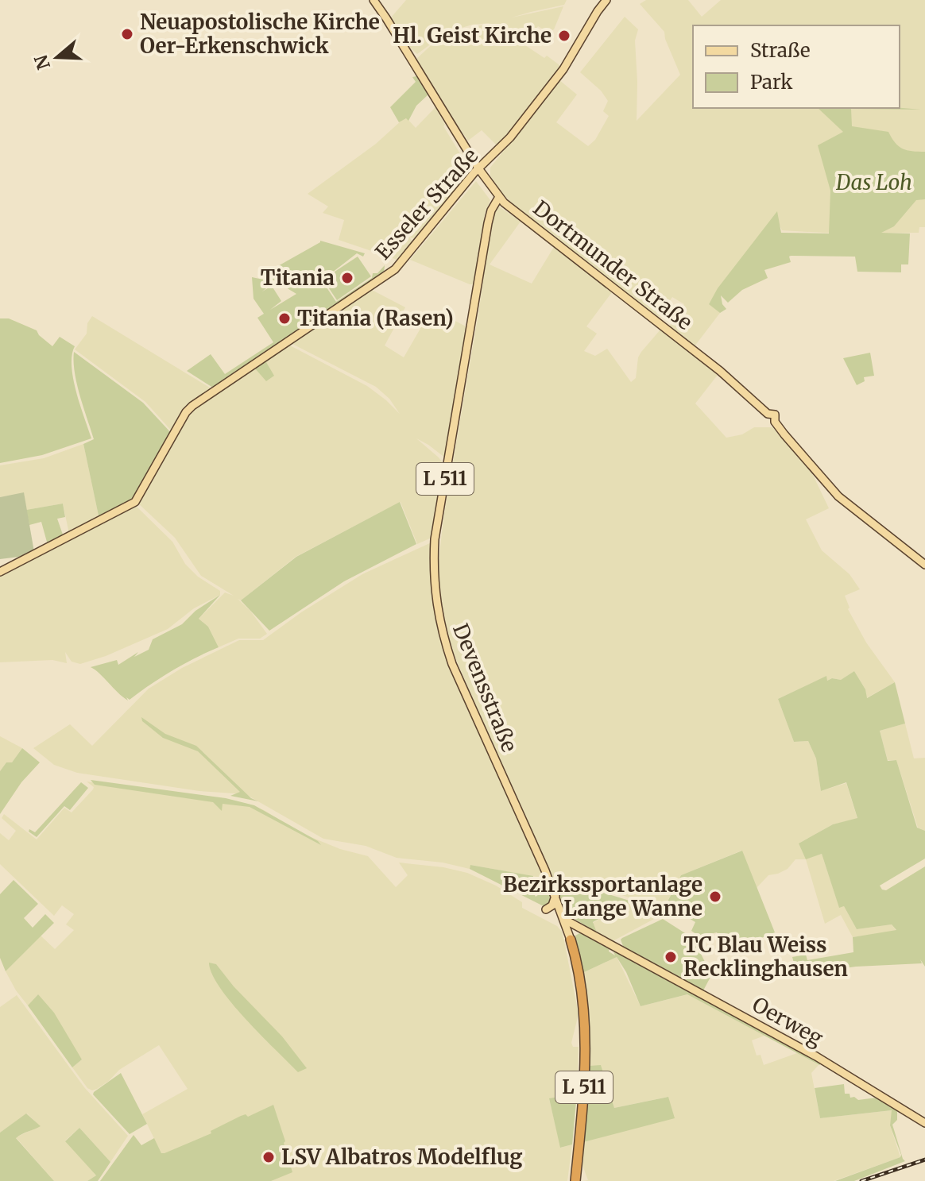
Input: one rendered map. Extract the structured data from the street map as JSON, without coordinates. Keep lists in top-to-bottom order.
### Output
{
  "streets": {
    "highway": ["L 511"],
    "main road": [
      "Esseler Straße",
      "Dortmunder Straße",
      "Devensstraße",
      "Oerweg"
    ]
  },
  "crossings": [
    ["Esseler Straße", "Dortmunder Straße"],
    ["Dortmunder Straße", "Devensstraße"],
    ["L 511", "Devensstraße"],
    ["L 511", "Oerweg"],
    ["Devensstraße", "Oerweg"]
  ],
  "parks": ["Das Loh"],
  "places": [
    "Neuapostolische Kirche Oer-Erkenschwick",
    "Hl. Geist Kirche",
    "Titania",
    "Titania (Rasen)",
    "Bezirkssportanlage Lange Wanne",
    "TC Blau Weiss Recklinghausen",
    "LSV Albatros Modelflug"
  ],
  "legend": ["Straße", "Park"],
  "north": "left"
}
